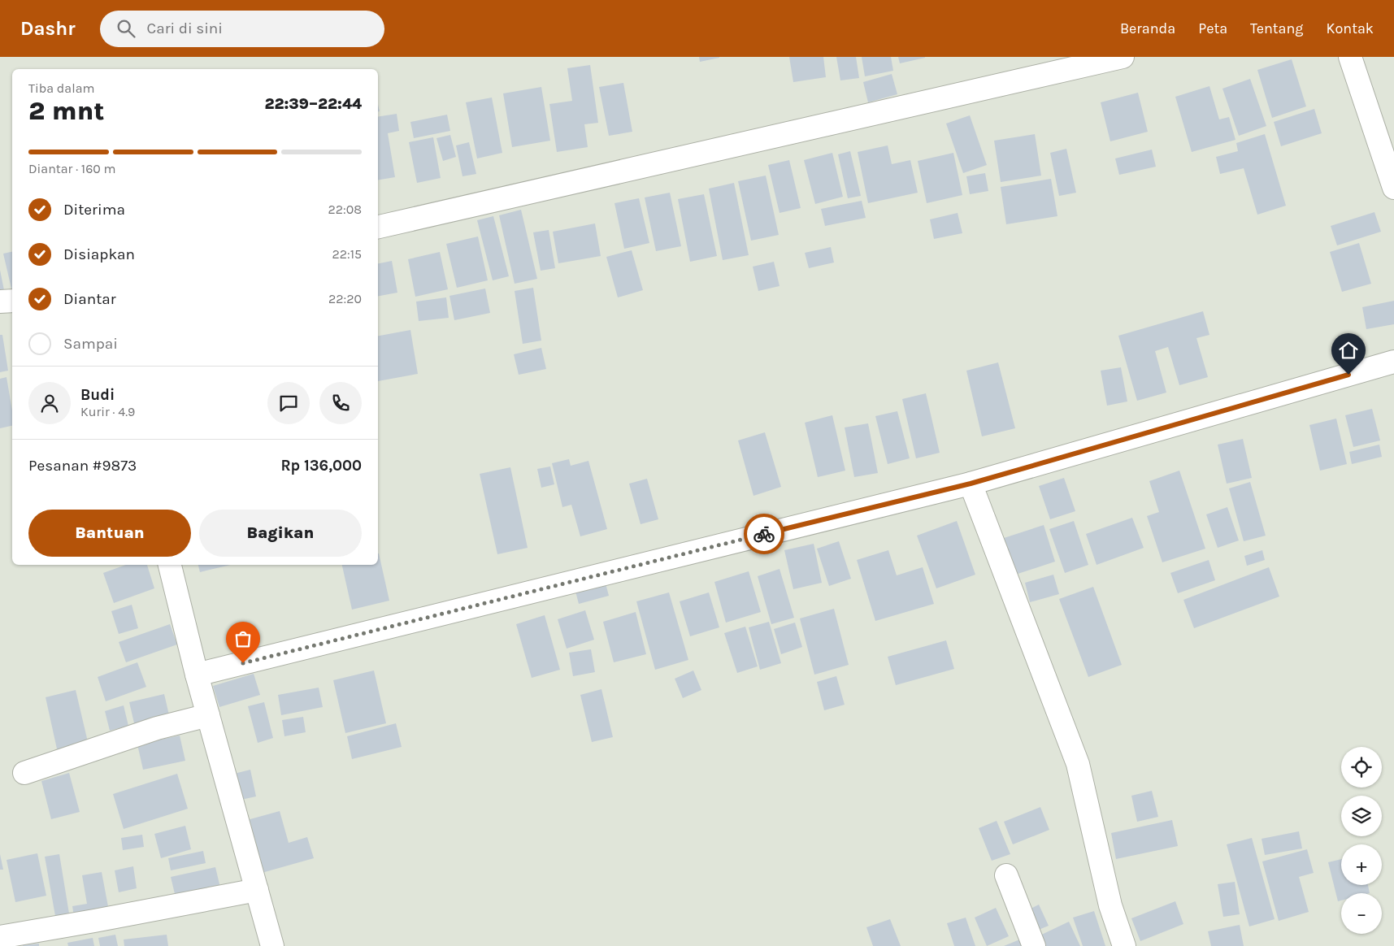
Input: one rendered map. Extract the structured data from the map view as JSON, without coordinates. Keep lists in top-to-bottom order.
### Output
{
  "page": {
    "header": "Dashr",
    "search": "Cari di sini",
    "nav": [
      "Beranda",
      "Peta",
      "Tentang",
      "Kontak"
    ],
    "heading": ["2 mnt", "Tiba dalam", "22:39–22:44"],
    "panel": [
      "Budi",
      "Kurir · 4.9",
      "Pesanan #9873",
      "Rp 136,000"
    ],
    "bar": "Diantar · 160 m",
    "list": [
      ["Diterima", "22:08"],
      ["Disiapkan", "22:15"],
      ["Diantar", "22:20"],
      "Sampai"
    ],
    "buttons": ["Bantuan", "Bagikan"],
    "map_buttons": ["+", "−"]
  }
}
